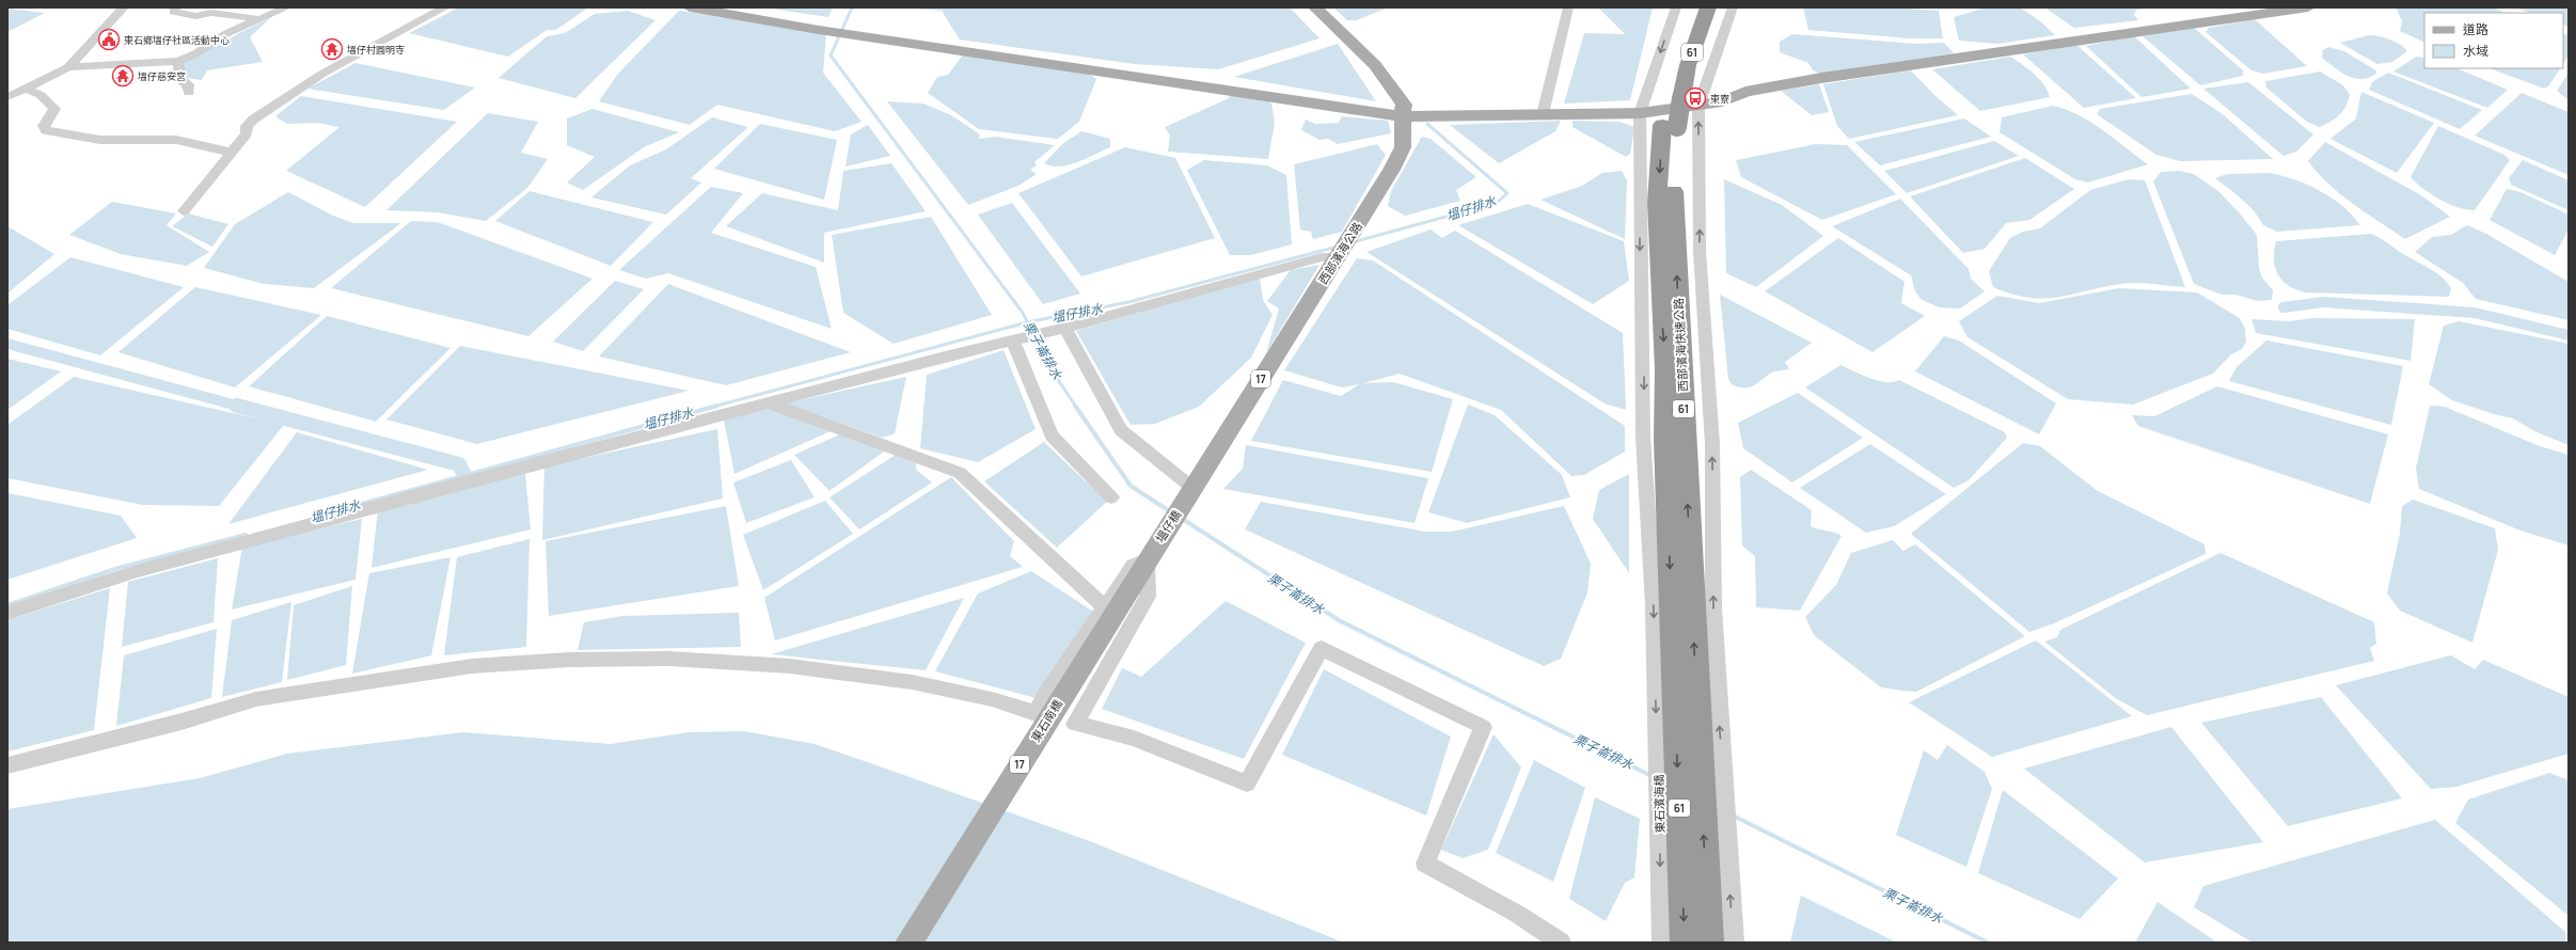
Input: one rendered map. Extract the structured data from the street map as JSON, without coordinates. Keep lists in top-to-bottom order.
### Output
{
  "streets": {
    "highway": ["61", "西部濱海快速公路", "東石濱海橋"],
    "main road": [
      "西部濱海公路",
      "17",
      "塭仔橋",
      "東石南橋"
    ]
  },
  "crossings": [
    ["61", "西部濱海快速公路"],
    ["西部濱海公路", "塭仔橋"],
    ["西部濱海快速公路", "東石濱海橋"],
    ["塭仔橋", "東石南橋"]
  ],
  "water": ["塭仔排水", "栗子崙排水"],
  "places": {
    "public building": ["東石鄉塭仔社區活動中心"],
    "temple": ["塭仔村圓明寺", "塭仔慈安宮"],
    "bus stop": ["東寮"]
  },
  "legend": ["道路", "水域"]
}
